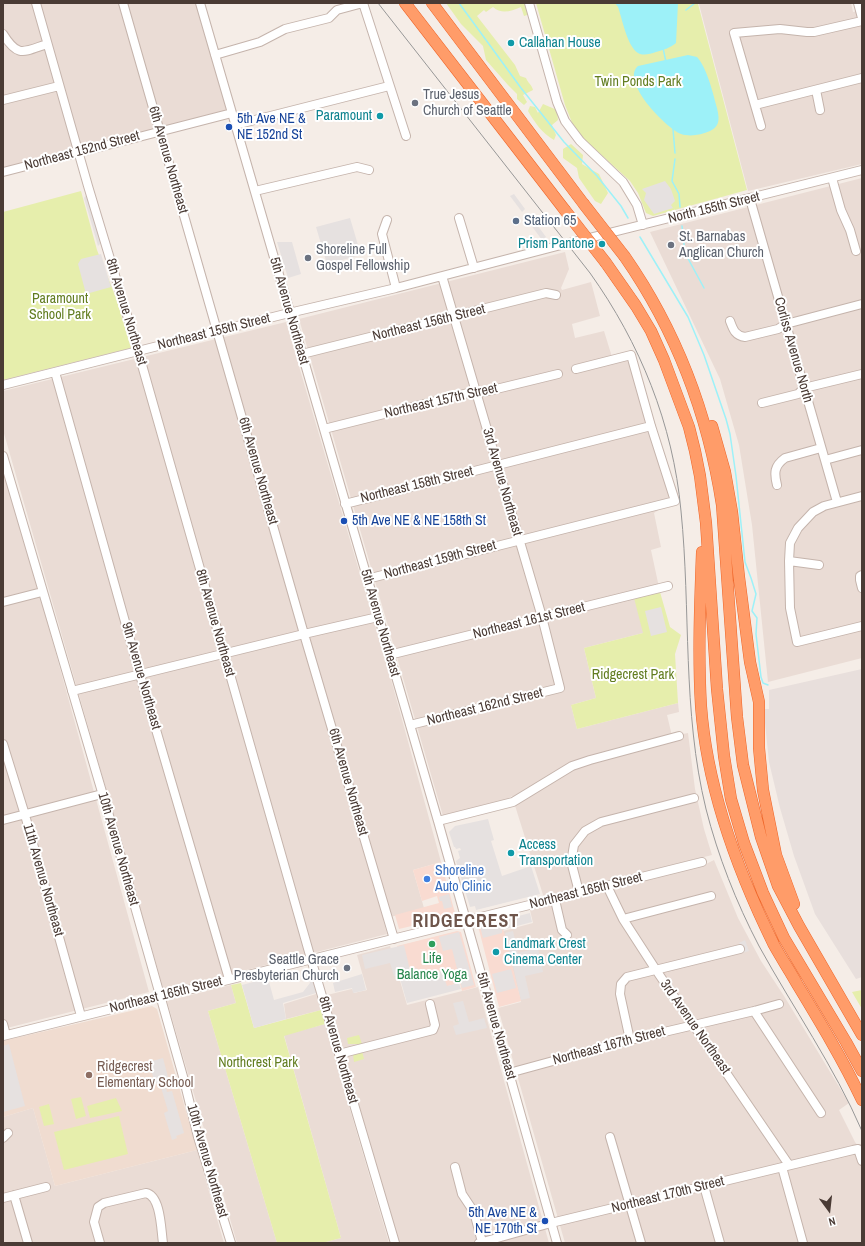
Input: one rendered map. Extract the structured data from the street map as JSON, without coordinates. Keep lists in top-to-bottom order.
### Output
{
  "streets": {
    "street": [
      "Northeast 152nd Street",
      "6th Avenue Northeast",
      "North 155th Street",
      "5th Avenue Northeast",
      "8th Avenue Northeast",
      "Northeast 156th Street",
      "Northeast 155th Street",
      "Corliss Avenue North",
      "Northeast 157th Street",
      "3rd Avenue Northeast",
      "Northeast 158th Street",
      "Northeast 159th Street",
      "Northeast 161st Street",
      "9th Avenue Northeast",
      "Northeast 162nd Street",
      "10th Avenue Northeast",
      "11th Avenue Northeast",
      "Northeast 165th Street",
      "Northeast 167th Street",
      "Northeast 170th Street"
    ]
  },
  "crossings": [
    ["Northeast 152nd Street", "6th Avenue Northeast"],
    ["Northeast 152nd Street", "5th Avenue Northeast"],
    ["Northeast 152nd Street", "8th Avenue Northeast"],
    ["6th Avenue Northeast", "Northeast 155th Street"],
    ["6th Avenue Northeast", "Northeast 165th Street"],
    ["North 155th Street", "Northeast 155th Street"],
    ["North 155th Street", "Corliss Avenue North"],
    ["5th Avenue Northeast", "Northeast 156th Street"],
    ["5th Avenue Northeast", "Northeast 155th Street"],
    ["5th Avenue Northeast", "Northeast 157th Street"],
    ["5th Avenue Northeast", "Northeast 158th Street"],
    ["5th Avenue Northeast", "Northeast 159th Street"],
    ["5th Avenue Northeast", "Northeast 161st Street"],
    ["5th Avenue Northeast", "Northeast 162nd Street"],
    ["5th Avenue Northeast", "Northeast 165th Street"],
    ["5th Avenue Northeast", "Northeast 167th Street"],
    ["5th Avenue Northeast", "Northeast 170th Street"],
    ["8th Avenue Northeast", "Northeast 155th Street"],
    ["8th Avenue Northeast", "Northeast 165th Street"],
    ["Northeast 156th Street", "3rd Avenue Northeast"],
    ["Northeast 155th Street", "3rd Avenue Northeast"],
    ["Northeast 155th Street", "9th Avenue Northeast"],
    ["Northeast 157th Street", "3rd Avenue Northeast"],
    ["3rd Avenue Northeast", "Northeast 158th Street"],
    ["3rd Avenue Northeast", "Northeast 159th Street"],
    ["3rd Avenue Northeast", "Northeast 161st Street"],
    ["3rd Avenue Northeast", "Northeast 162nd Street"],
    ["3rd Avenue Northeast", "Northeast 165th Street"],
    ["3rd Avenue Northeast", "Northeast 167th Street"],
    ["3rd Avenue Northeast", "Northeast 170th Street"],
    ["Northeast 158th Street", "Northeast 159th Street"],
    ["9th Avenue Northeast", "Northeast 165th Street"],
    ["10th Avenue Northeast", "Northeast 165th Street"],
    ["11th Avenue Northeast", "Northeast 165th Street"]
  ],
  "districts": ["RIDGECREST"],
  "parks": [
    "Twin Ponds Park",
    "Paramount School Park",
    "Ridgecrest Park",
    "Northcrest Park"
  ],
  "places": [
    "Callahan House",
    "True Jesus Church of Seattle",
    "Paramount",
    "5th Ave NE & NE 152nd St",
    "Station 65",
    "Prism Pantone",
    "St. Barnabas Anglican Church",
    "Shoreline Full Gospel Fellowship",
    "5th Ave NE & NE 158th St",
    "Access Transportation",
    "Shoreline Auto Clinic",
    "Life Balance Yoga",
    "Landmark Crest Cinema Center",
    "Seattle Grace Presbyterian Church",
    "Ridgecrest Elementary School",
    "5th Ave NE & NE 170th St"
  ],
  "north": "bottom"
}
